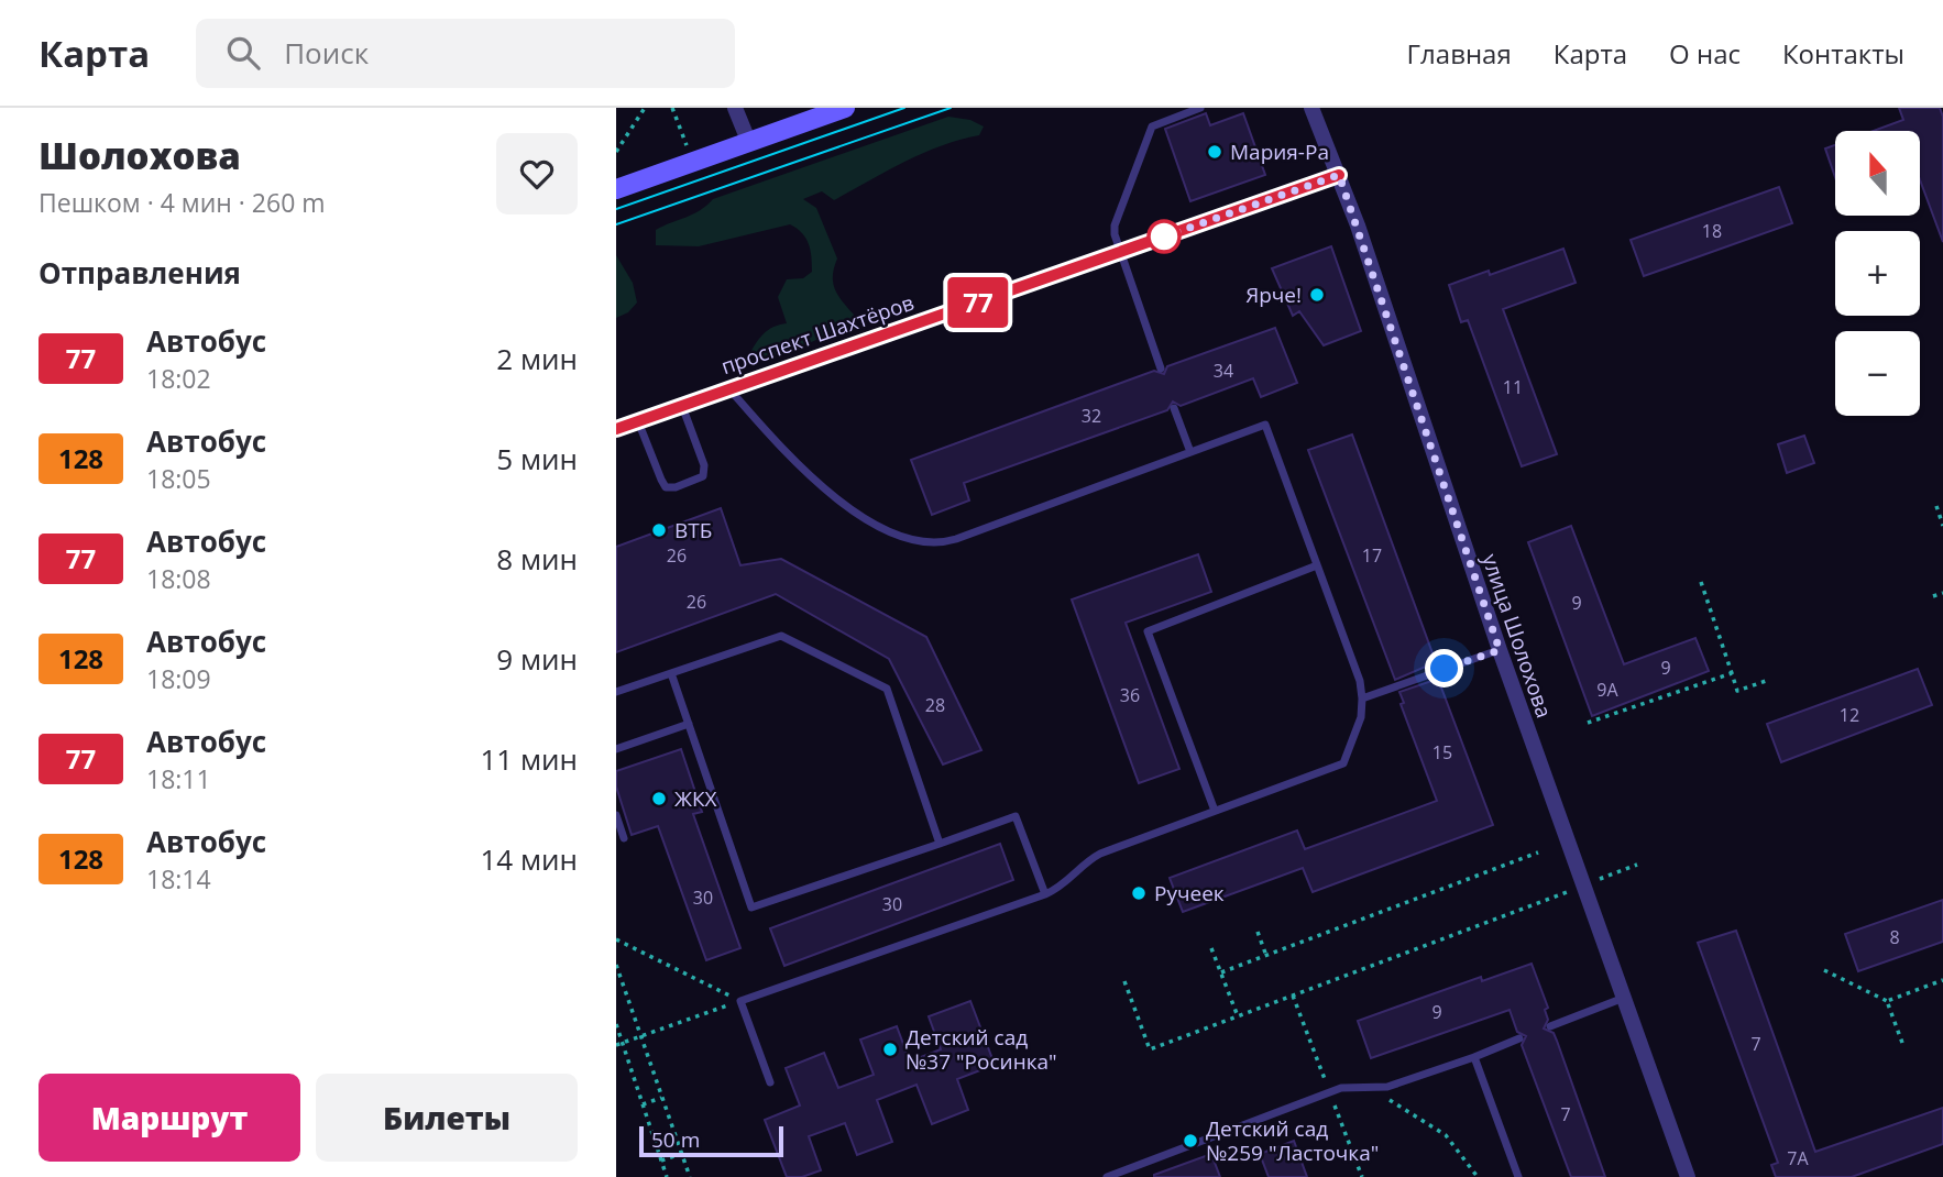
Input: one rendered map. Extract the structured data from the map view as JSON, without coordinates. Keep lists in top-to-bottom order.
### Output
{
  "streets": {
    "street": ["проспект Шахтёров", "улица Шолохова"]
  },
  "crossings": [
    ["проспект Шахтёров", "улица Шолохова"]
  ],
  "places": [
    "Мария-Ра",
    "Ярче!",
    "ВТБ",
    "ЖКХ",
    "Ручеек",
    "Детский сад №37 \"Росинка\"",
    "Детский сад №259 \"Ласточка\""
  ],
  "lines": ["bus line 77"],
  "house_numbers": [
    "18",
    "34",
    "11",
    "32",
    "26",
    "17",
    "26",
    "9",
    "9",
    "9А",
    "36",
    "28",
    "12",
    "15",
    "30",
    "30",
    "8",
    "9",
    "7",
    "7",
    "7А"
  ],
  "scale_bar": "50 m",
  "north": "top",
  "page": {
    "header": "Карта",
    "search": "Поиск",
    "nav": [
      "Главная",
      "Карта",
      "О нас",
      "Контакты"
    ],
    "heading": [
      ["Шолохова", "Пешком · 4 мин · 260 m"],
      "Отправления"
    ],
    "on_map": "77",
    "map_buttons": ["+", "−"],
    "list": [
      {
        "mark": "77",
        "name": "Автобус",
        "note": "18:02",
        "value": "2 мин"
      },
      {
        "mark": "128",
        "name": "Автобус",
        "note": "18:05",
        "value": "5 мин"
      },
      {
        "mark": "77",
        "name": "Автобус",
        "note": "18:08",
        "value": "8 мин"
      },
      {
        "mark": "128",
        "name": "Автобус",
        "note": "18:09",
        "value": "9 мин"
      },
      {
        "mark": "77",
        "name": "Автобус",
        "note": "18:11",
        "value": "11 мин"
      },
      {
        "mark": "128",
        "name": "Автобус",
        "note": "18:14",
        "value": "14 мин"
      }
    ],
    "buttons": ["Маршрут", "Билеты"],
    "scale": "50 m"
  }
}
